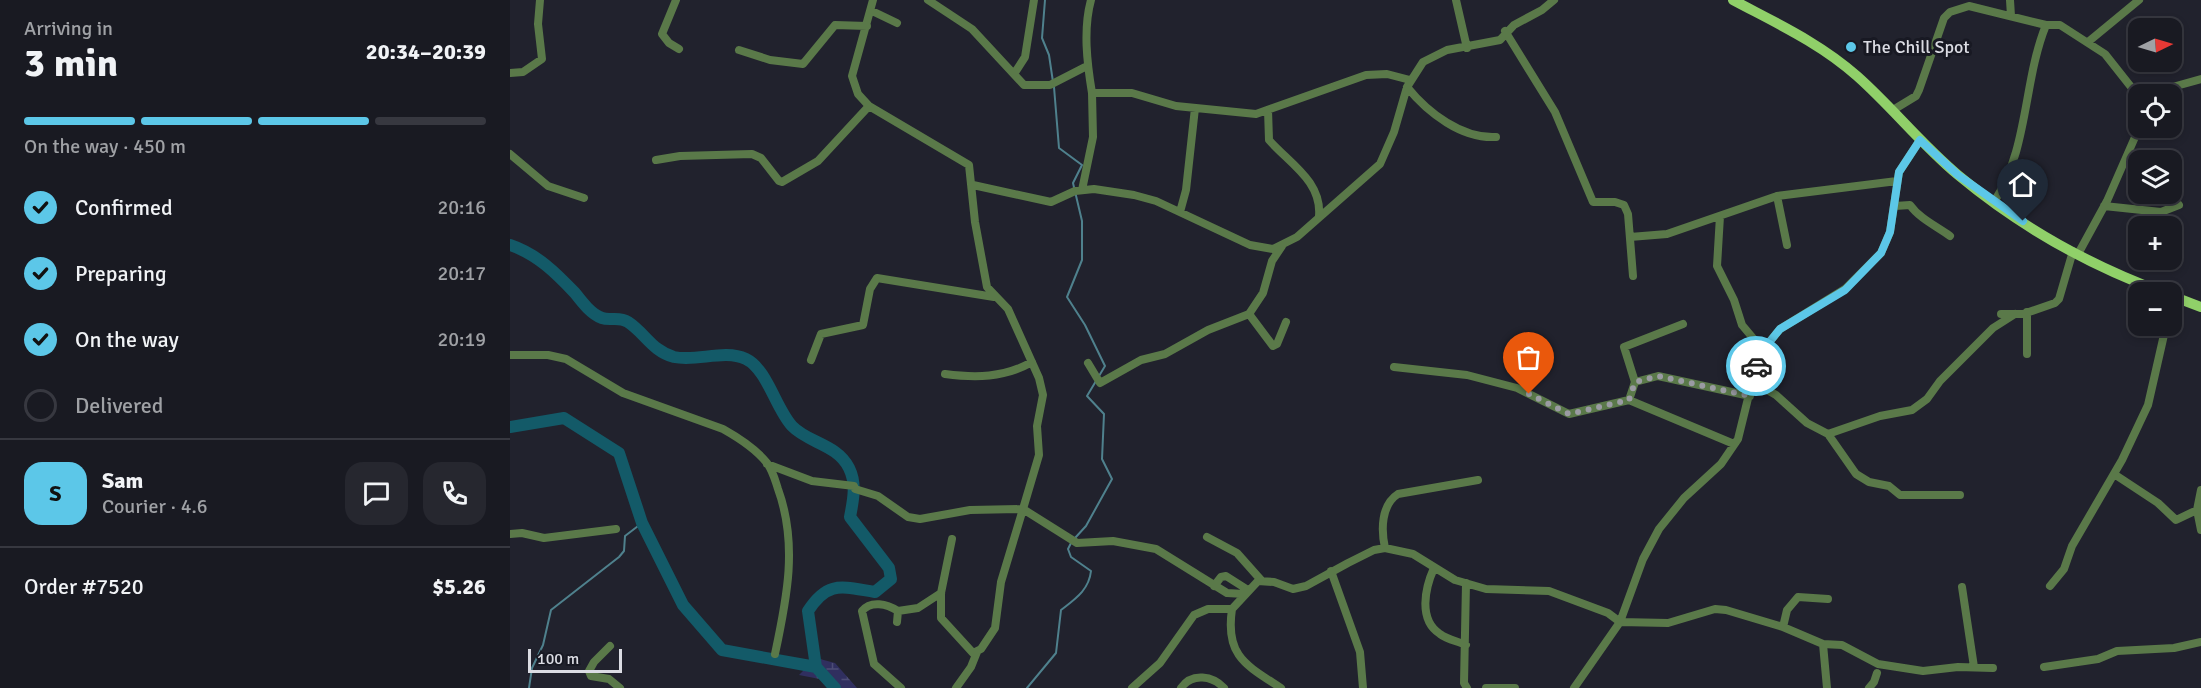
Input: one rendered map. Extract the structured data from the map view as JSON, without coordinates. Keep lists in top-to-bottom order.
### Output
{
  "places": ["The Chill Spot"],
  "scale_bar": "100 m",
  "north": "right",
  "page": {
    "heading": ["3 min", "Arriving in", "20:34–20:39"],
    "panel": [
      "Sam",
      "Courier · 4.6",
      "Order #7520",
      "$5.26"
    ],
    "map_buttons": ["+", "−"],
    "bar": "On the way · 450 m",
    "list": [
      ["Confirmed", "20:16"],
      ["Preparing", "20:17"],
      ["On the way", "20:19"],
      "Delivered"
    ],
    "round": "S",
    "scale": "100 m"
  }
}
